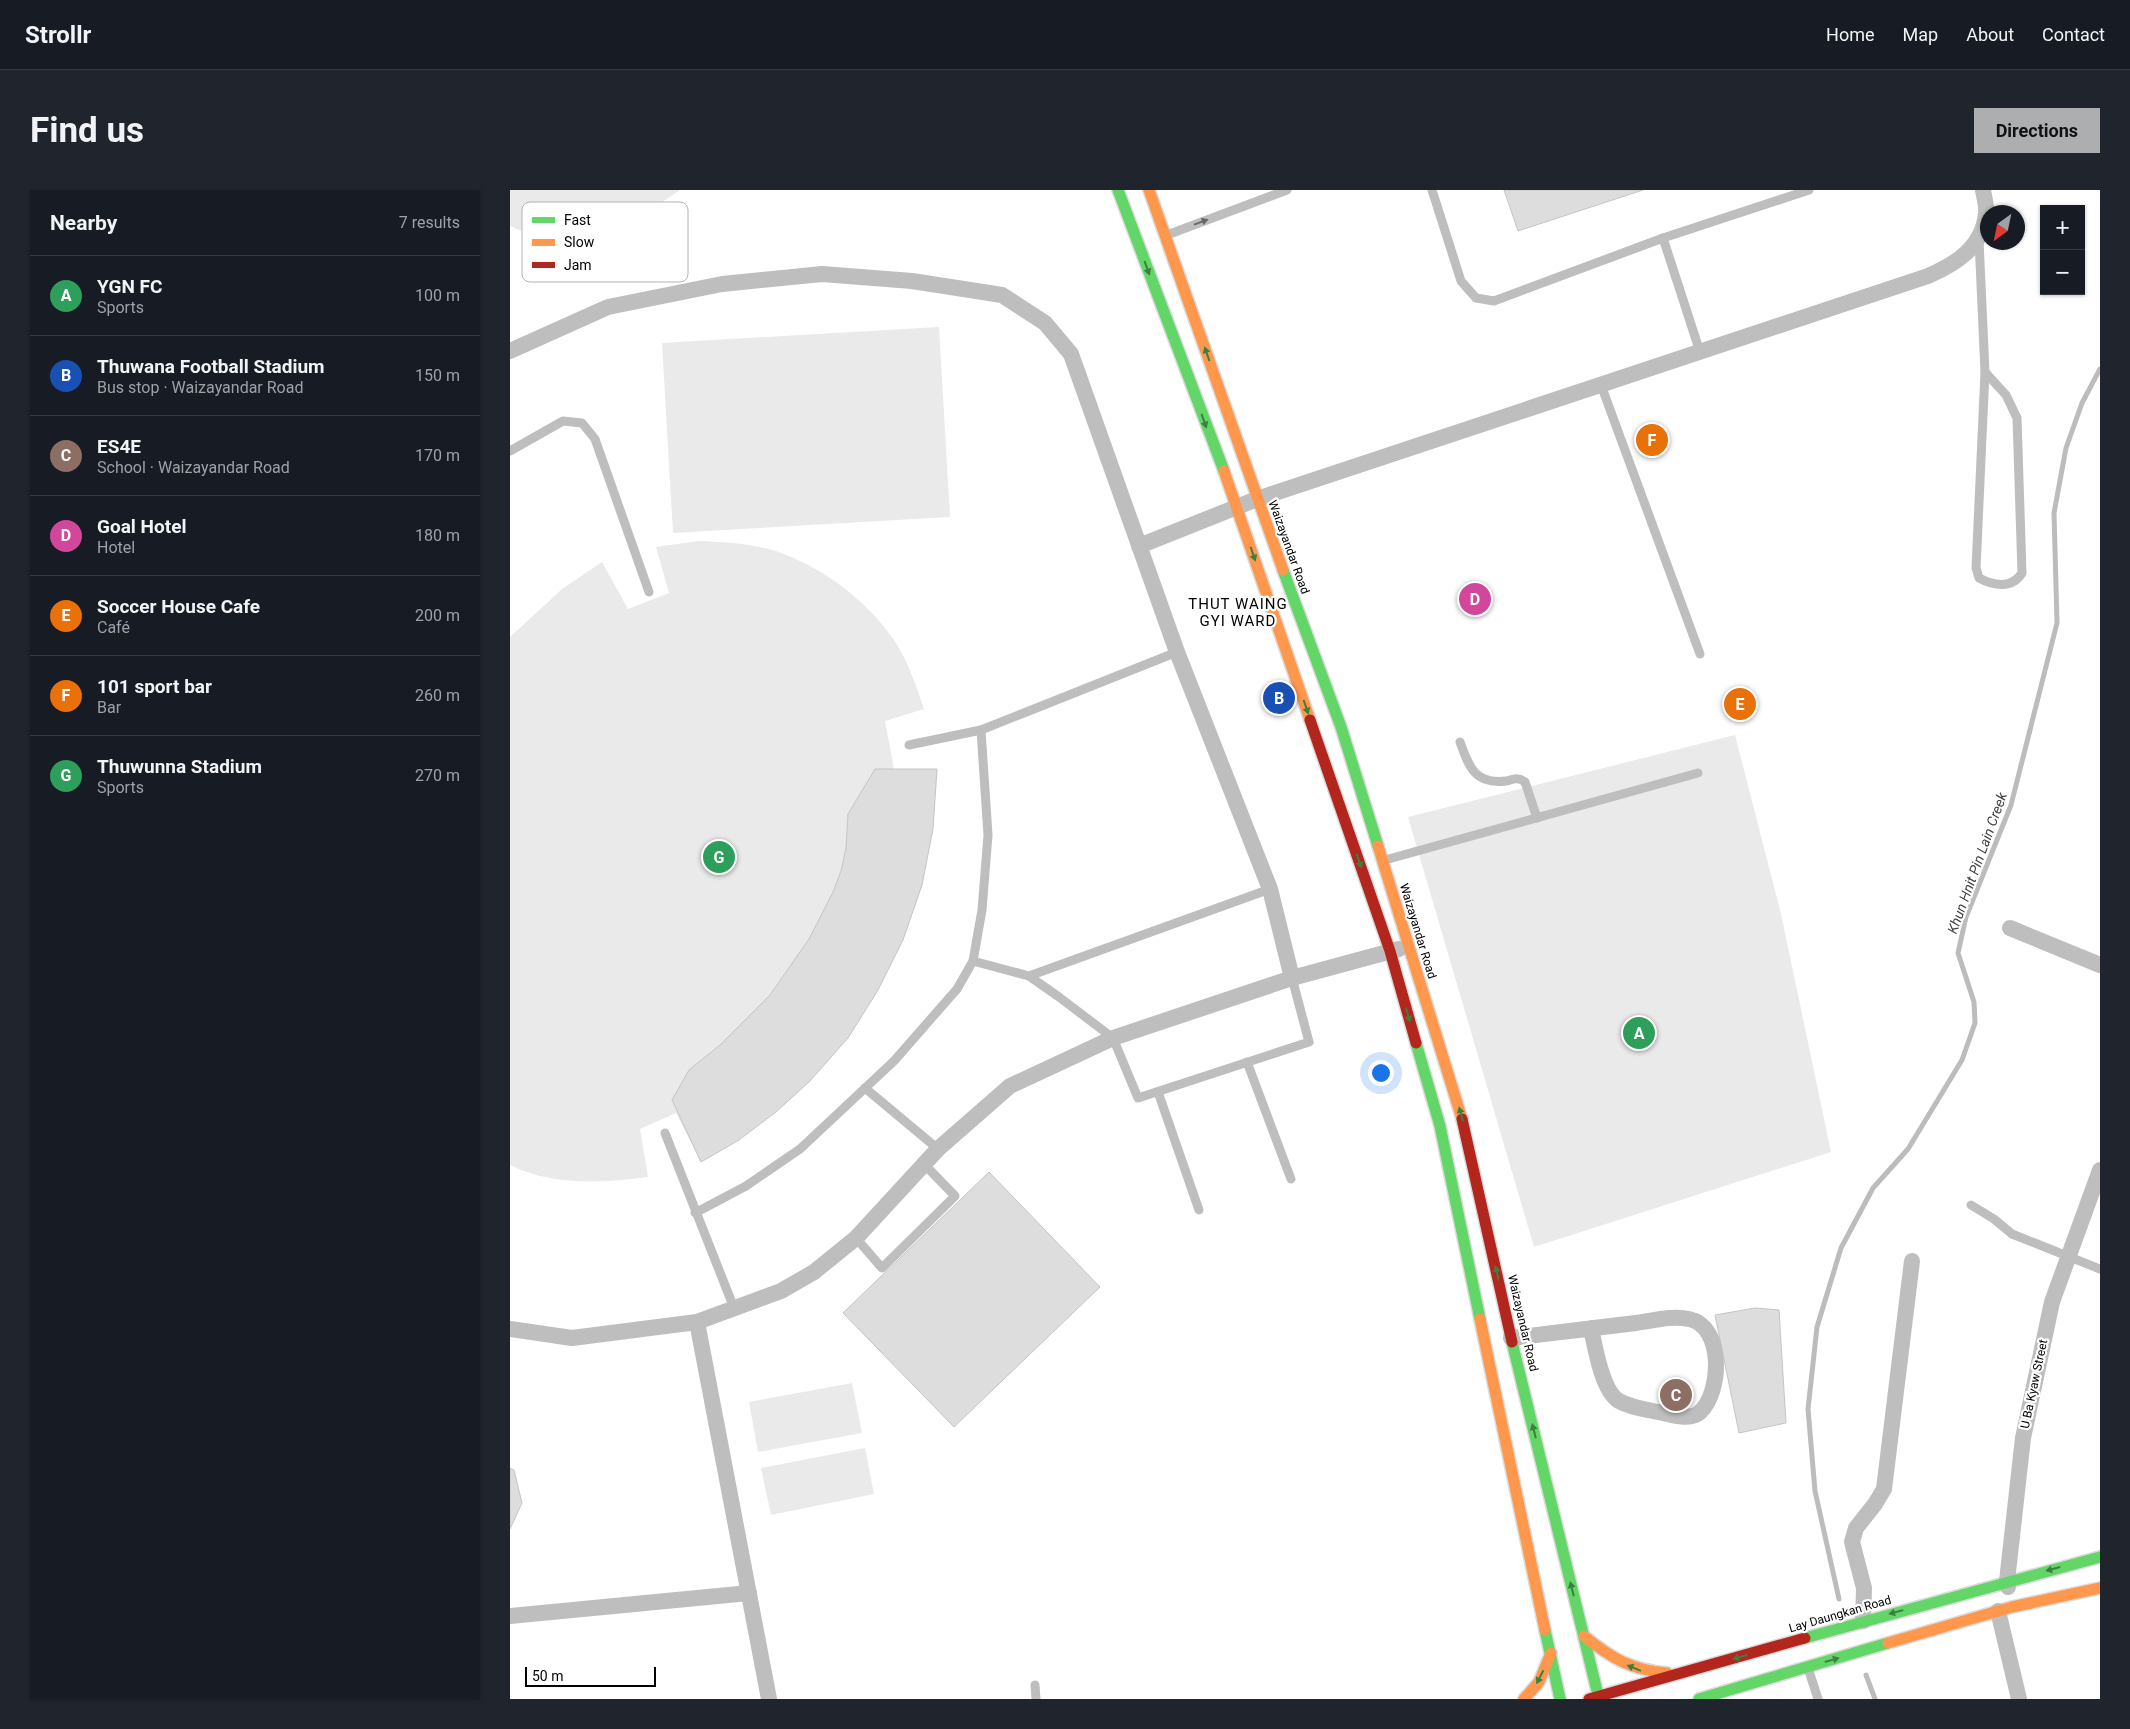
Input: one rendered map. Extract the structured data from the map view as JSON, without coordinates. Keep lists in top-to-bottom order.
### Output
{
  "streets": {
    "main road": ["Waizayandar Road", "Lay Daungkan Road"],
    "street": ["U Ba Kyaw Street"]
  },
  "crossings": [
    ["Waizayandar Road", "Lay Daungkan Road"],
    ["U Ba Kyaw Street", "Lay Daungkan Road"]
  ],
  "districts": ["THUT WAING GYI WARD"],
  "water": ["Khun Hnit Pin Lain Creek"],
  "legend": ["Fast", "Slow", "Jam"],
  "scale_bar": "50 m",
  "north": "bottom left",
  "page": {
    "header": "Strollr",
    "nav": [
      "Home",
      "Map",
      "About",
      "Contact"
    ],
    "buttons": "Directions",
    "title": "Find us",
    "heading": ["Nearby", "7 results"],
    "map_buttons": ["+", "−"],
    "list": [
      {
        "mark": "A",
        "name": "YGN FC",
        "note": "Sports",
        "value": "100 m"
      },
      {
        "mark": "B",
        "name": "Thuwana Football Stadium",
        "note": "Bus stop · Waizayandar Road",
        "value": "150 m"
      },
      {
        "mark": "C",
        "name": "ES4E",
        "note": "School · Waizayandar Road",
        "value": "170 m"
      },
      {
        "mark": "D",
        "name": "Goal Hotel",
        "note": "Hotel",
        "value": "180 m"
      },
      {
        "mark": "E",
        "name": "Soccer House Cafe",
        "note": "Café",
        "value": "200 m"
      },
      {
        "mark": "F",
        "name": "101 sport bar",
        "note": "Bar",
        "value": "260 m"
      },
      {
        "mark": "G",
        "name": "Thuwunna Stadium",
        "note": "Sports",
        "value": "270 m"
      }
    ],
    "pins": [
      "F",
      "D",
      "B",
      "E",
      "G",
      "A",
      "C"
    ],
    "scale": "50 m"
  }
}
